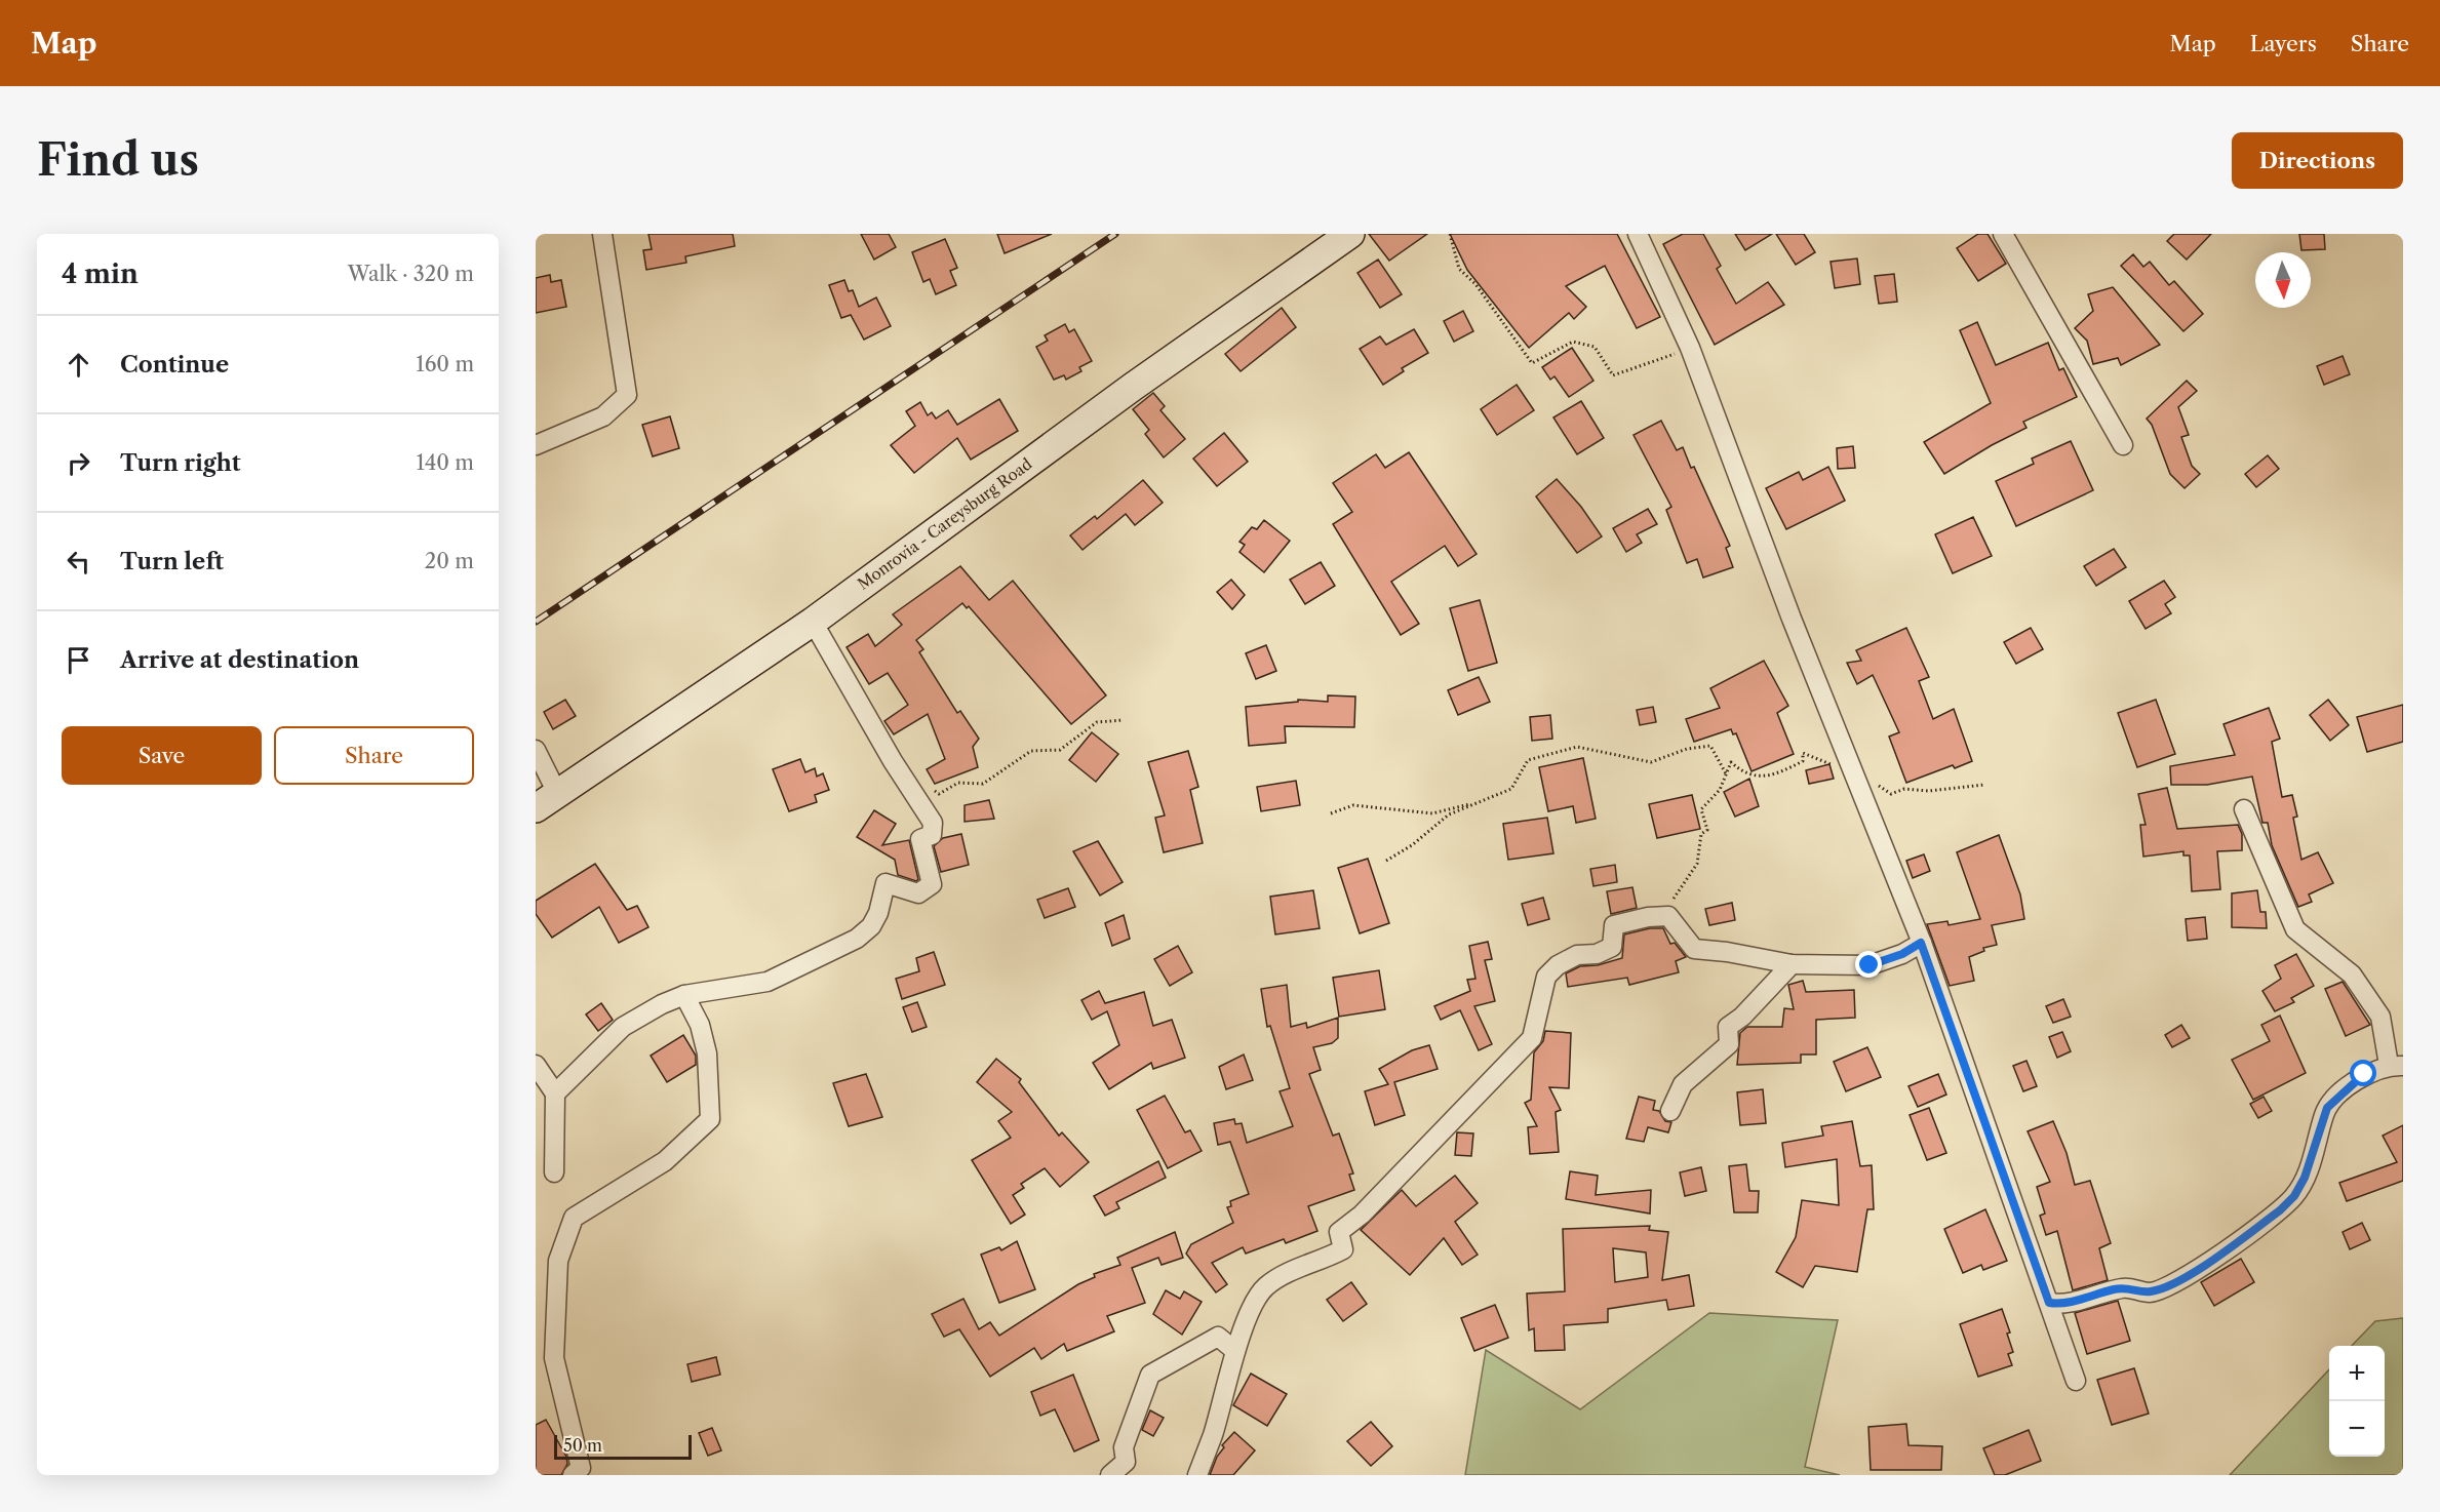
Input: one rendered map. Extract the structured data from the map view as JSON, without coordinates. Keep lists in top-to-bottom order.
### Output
{
  "streets": {
    "main road": ["Monrovia - Careysburg Road"]
  },
  "scale_bar": "50 m",
  "north": "bottom",
  "page": {
    "header": "Map",
    "nav": ["Map", "Layers", "Share"],
    "buttons": [
      "Directions",
      ["Save", "Share"]
    ],
    "title": "Find us",
    "heading": ["4 min", "Walk · 320 m"],
    "list": [
      ["Continue", "160 m"],
      ["Turn right", "140 m"],
      ["Turn left", "20 m"],
      "Arrive at destination"
    ],
    "map_buttons": ["+", "−"],
    "scale": "50 m"
  }
}
